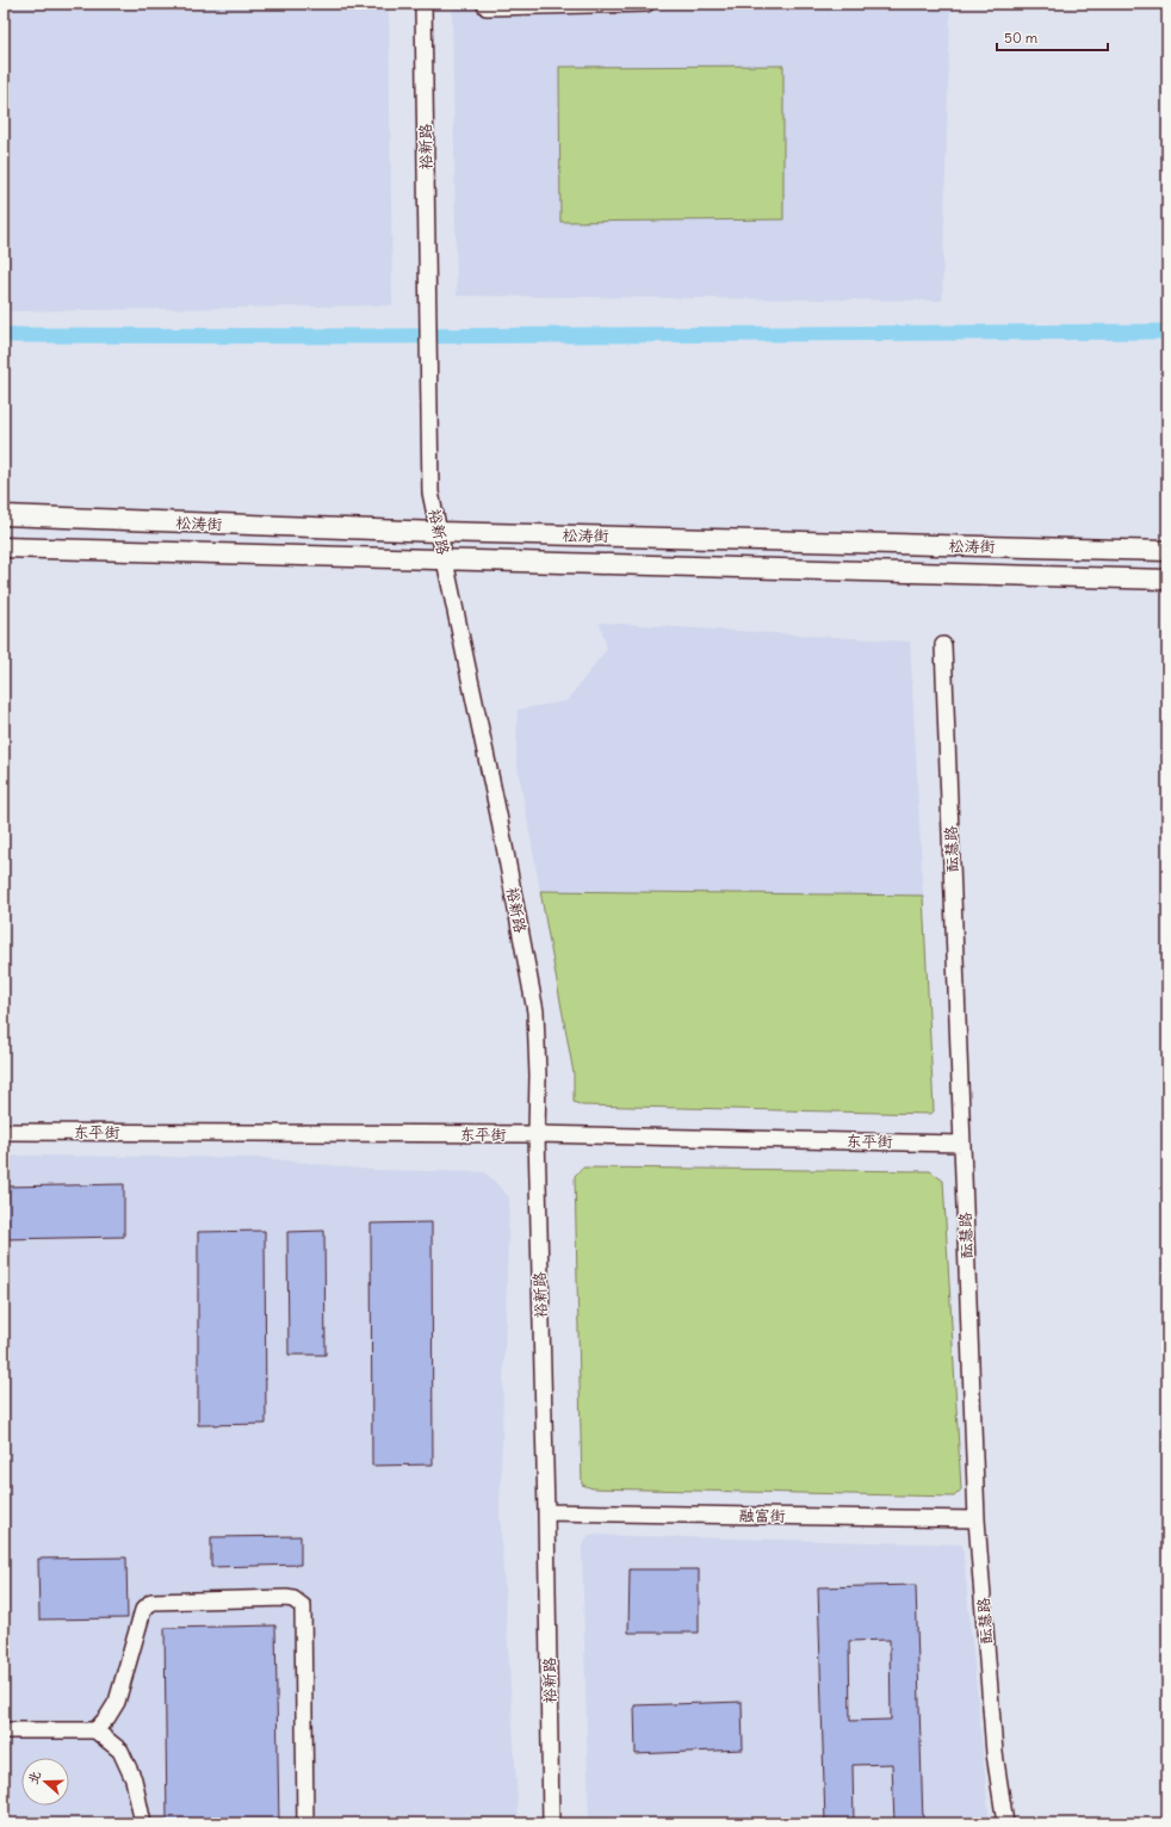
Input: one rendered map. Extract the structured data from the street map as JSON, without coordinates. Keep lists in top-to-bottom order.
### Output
{
  "streets": {
    "main road": ["松涛街"],
    "street": [
      "裕新路",
      "酝慧路",
      "东平街",
      "融富街"
    ]
  },
  "crossings": [
    ["裕新路", "松涛街"],
    ["裕新路", "东平街"],
    ["裕新路", "融富街"],
    ["酝慧路", "东平街"],
    ["酝慧路", "融富街"]
  ],
  "scale_bar": "50 m",
  "north": "left"
}
